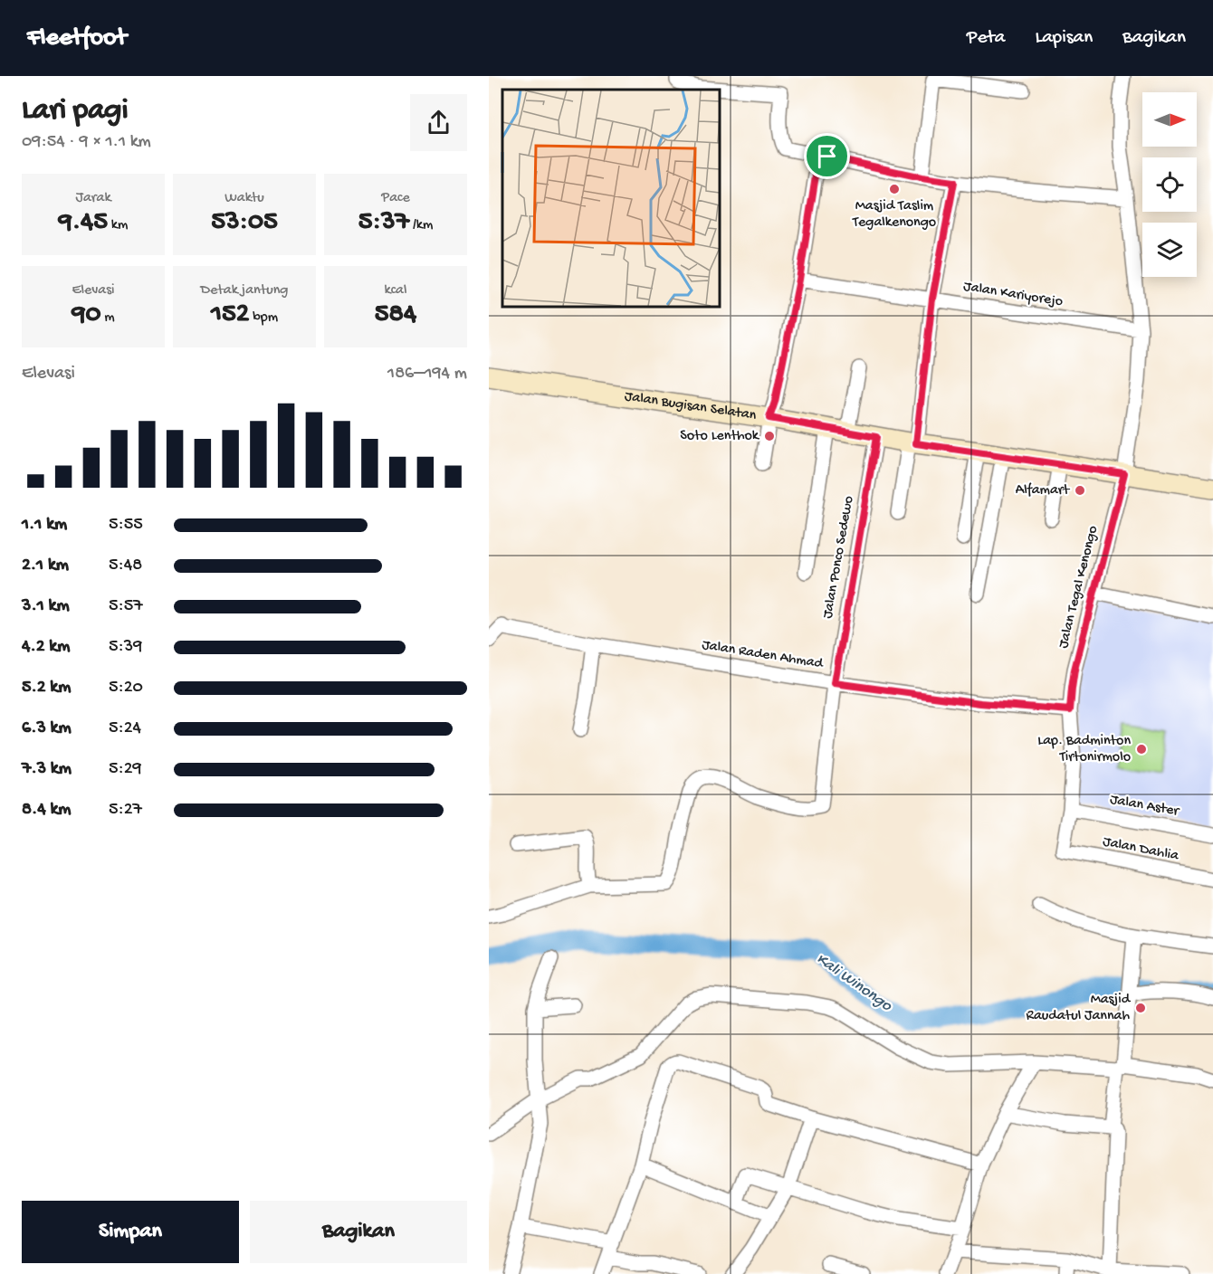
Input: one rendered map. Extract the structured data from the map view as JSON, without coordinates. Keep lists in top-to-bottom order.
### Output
{
  "streets": {
    "street": [
      "Jalan Kariyorejo",
      "Jalan Bugisan Selatan",
      "Jalan Ponco Sedewo",
      "Jalan Tegal Kenongo",
      "Jalan Raden Ahmad",
      "Jalan Aster",
      "Jalan Dahlia"
    ]
  },
  "crossings": [
    ["Jalan Bugisan Selatan", "Jalan Ponco Sedewo"],
    ["Jalan Bugisan Selatan", "Jalan Tegal Kenongo"],
    ["Jalan Ponco Sedewo", "Jalan Raden Ahmad"],
    ["Jalan Tegal Kenongo", "Jalan Raden Ahmad"],
    ["Jalan Tegal Kenongo", "Jalan Aster"],
    ["Jalan Tegal Kenongo", "Jalan Dahlia"]
  ],
  "water": ["Kali Winongo"],
  "places": [
    "Masjid Taslim Tegalkenongo",
    "Soto Lenthok",
    "Alfamart",
    "Lap. Badminton Tirtonirmolo",
    "Masjid Raudatul Jannah"
  ],
  "north": "right",
  "page": {
    "header": "Fleetfoot",
    "nav": ["Peta", "Lapisan", "Bagikan"],
    "heading": ["Lari pagi", "09:54 · 9 × 1.1 km"],
    "stats": [
      ["Jarak", "9.45 km"],
      ["Waktu", "53:05"],
      ["Pace", "5:37 /km"],
      ["Elevasi", "90 m"],
      ["Detak jantung", "152 bpm"],
      ["kcal", "584"]
    ],
    "chart": ["Elevasi", "186–194 m"],
    "list": [
      {
        "name": "1.1 km",
        "note": "5:55"
      },
      {
        "name": "2.1 km",
        "note": "5:48"
      },
      {
        "name": "3.1 km",
        "note": "5:57"
      },
      {
        "name": "4.2 km",
        "note": "5:39"
      },
      {
        "name": "5.2 km",
        "note": "5:20"
      },
      {
        "name": "6.3 km",
        "note": "5:24"
      },
      {
        "name": "7.3 km",
        "note": "5:29"
      },
      {
        "name": "8.4 km",
        "note": "5:27"
      }
    ],
    "buttons": ["Simpan", "Bagikan"]
  }
}
